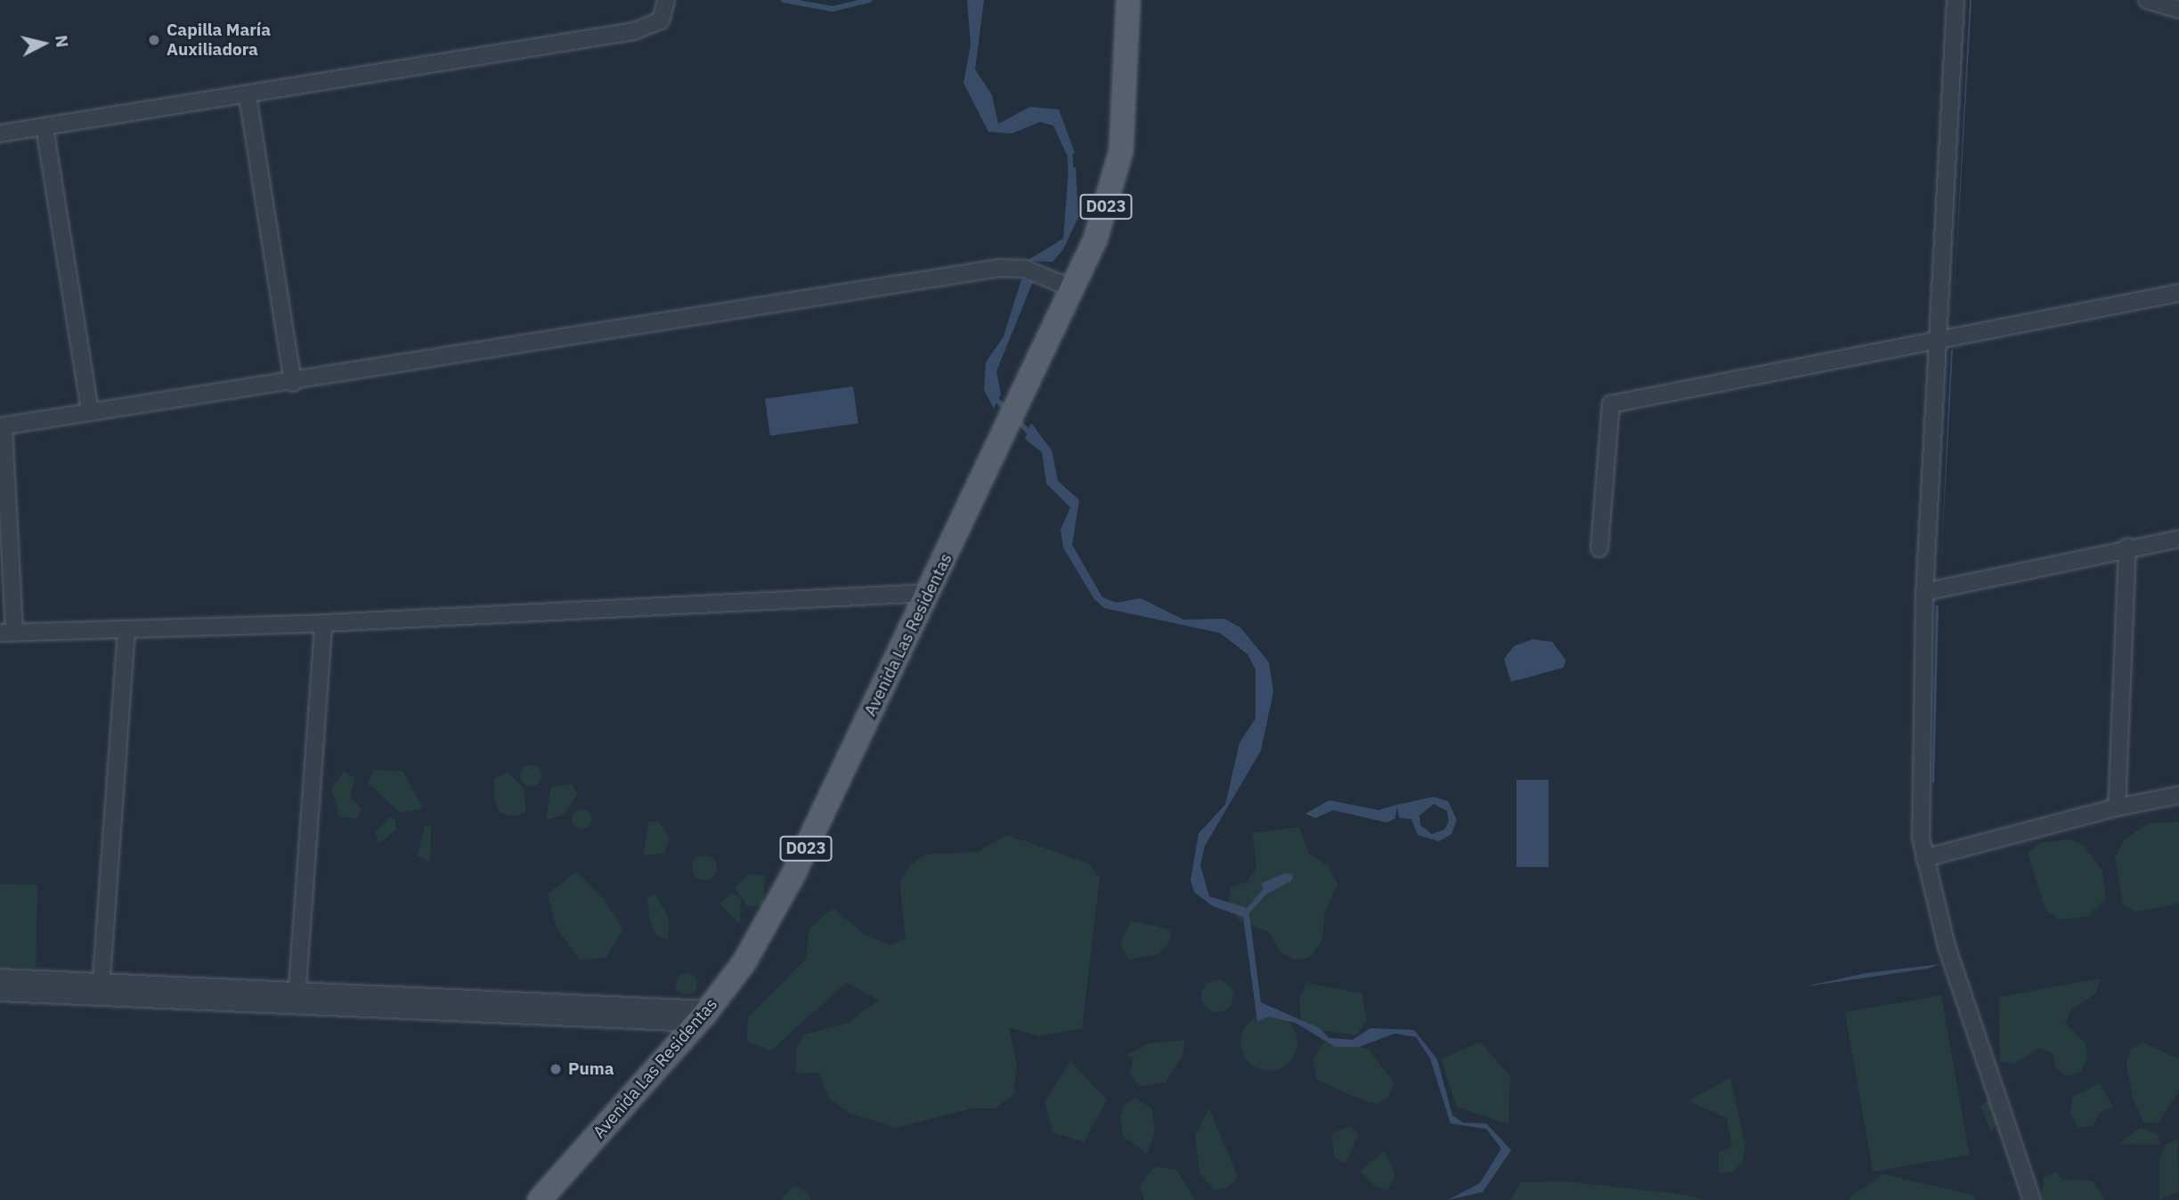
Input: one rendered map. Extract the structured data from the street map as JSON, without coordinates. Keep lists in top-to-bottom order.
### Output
{
  "streets": {
    "main road": ["D023", "Avenida Las Residentas"]
  },
  "places": ["Capilla María Auxiliadora", "Puma"],
  "north": "right"
}
